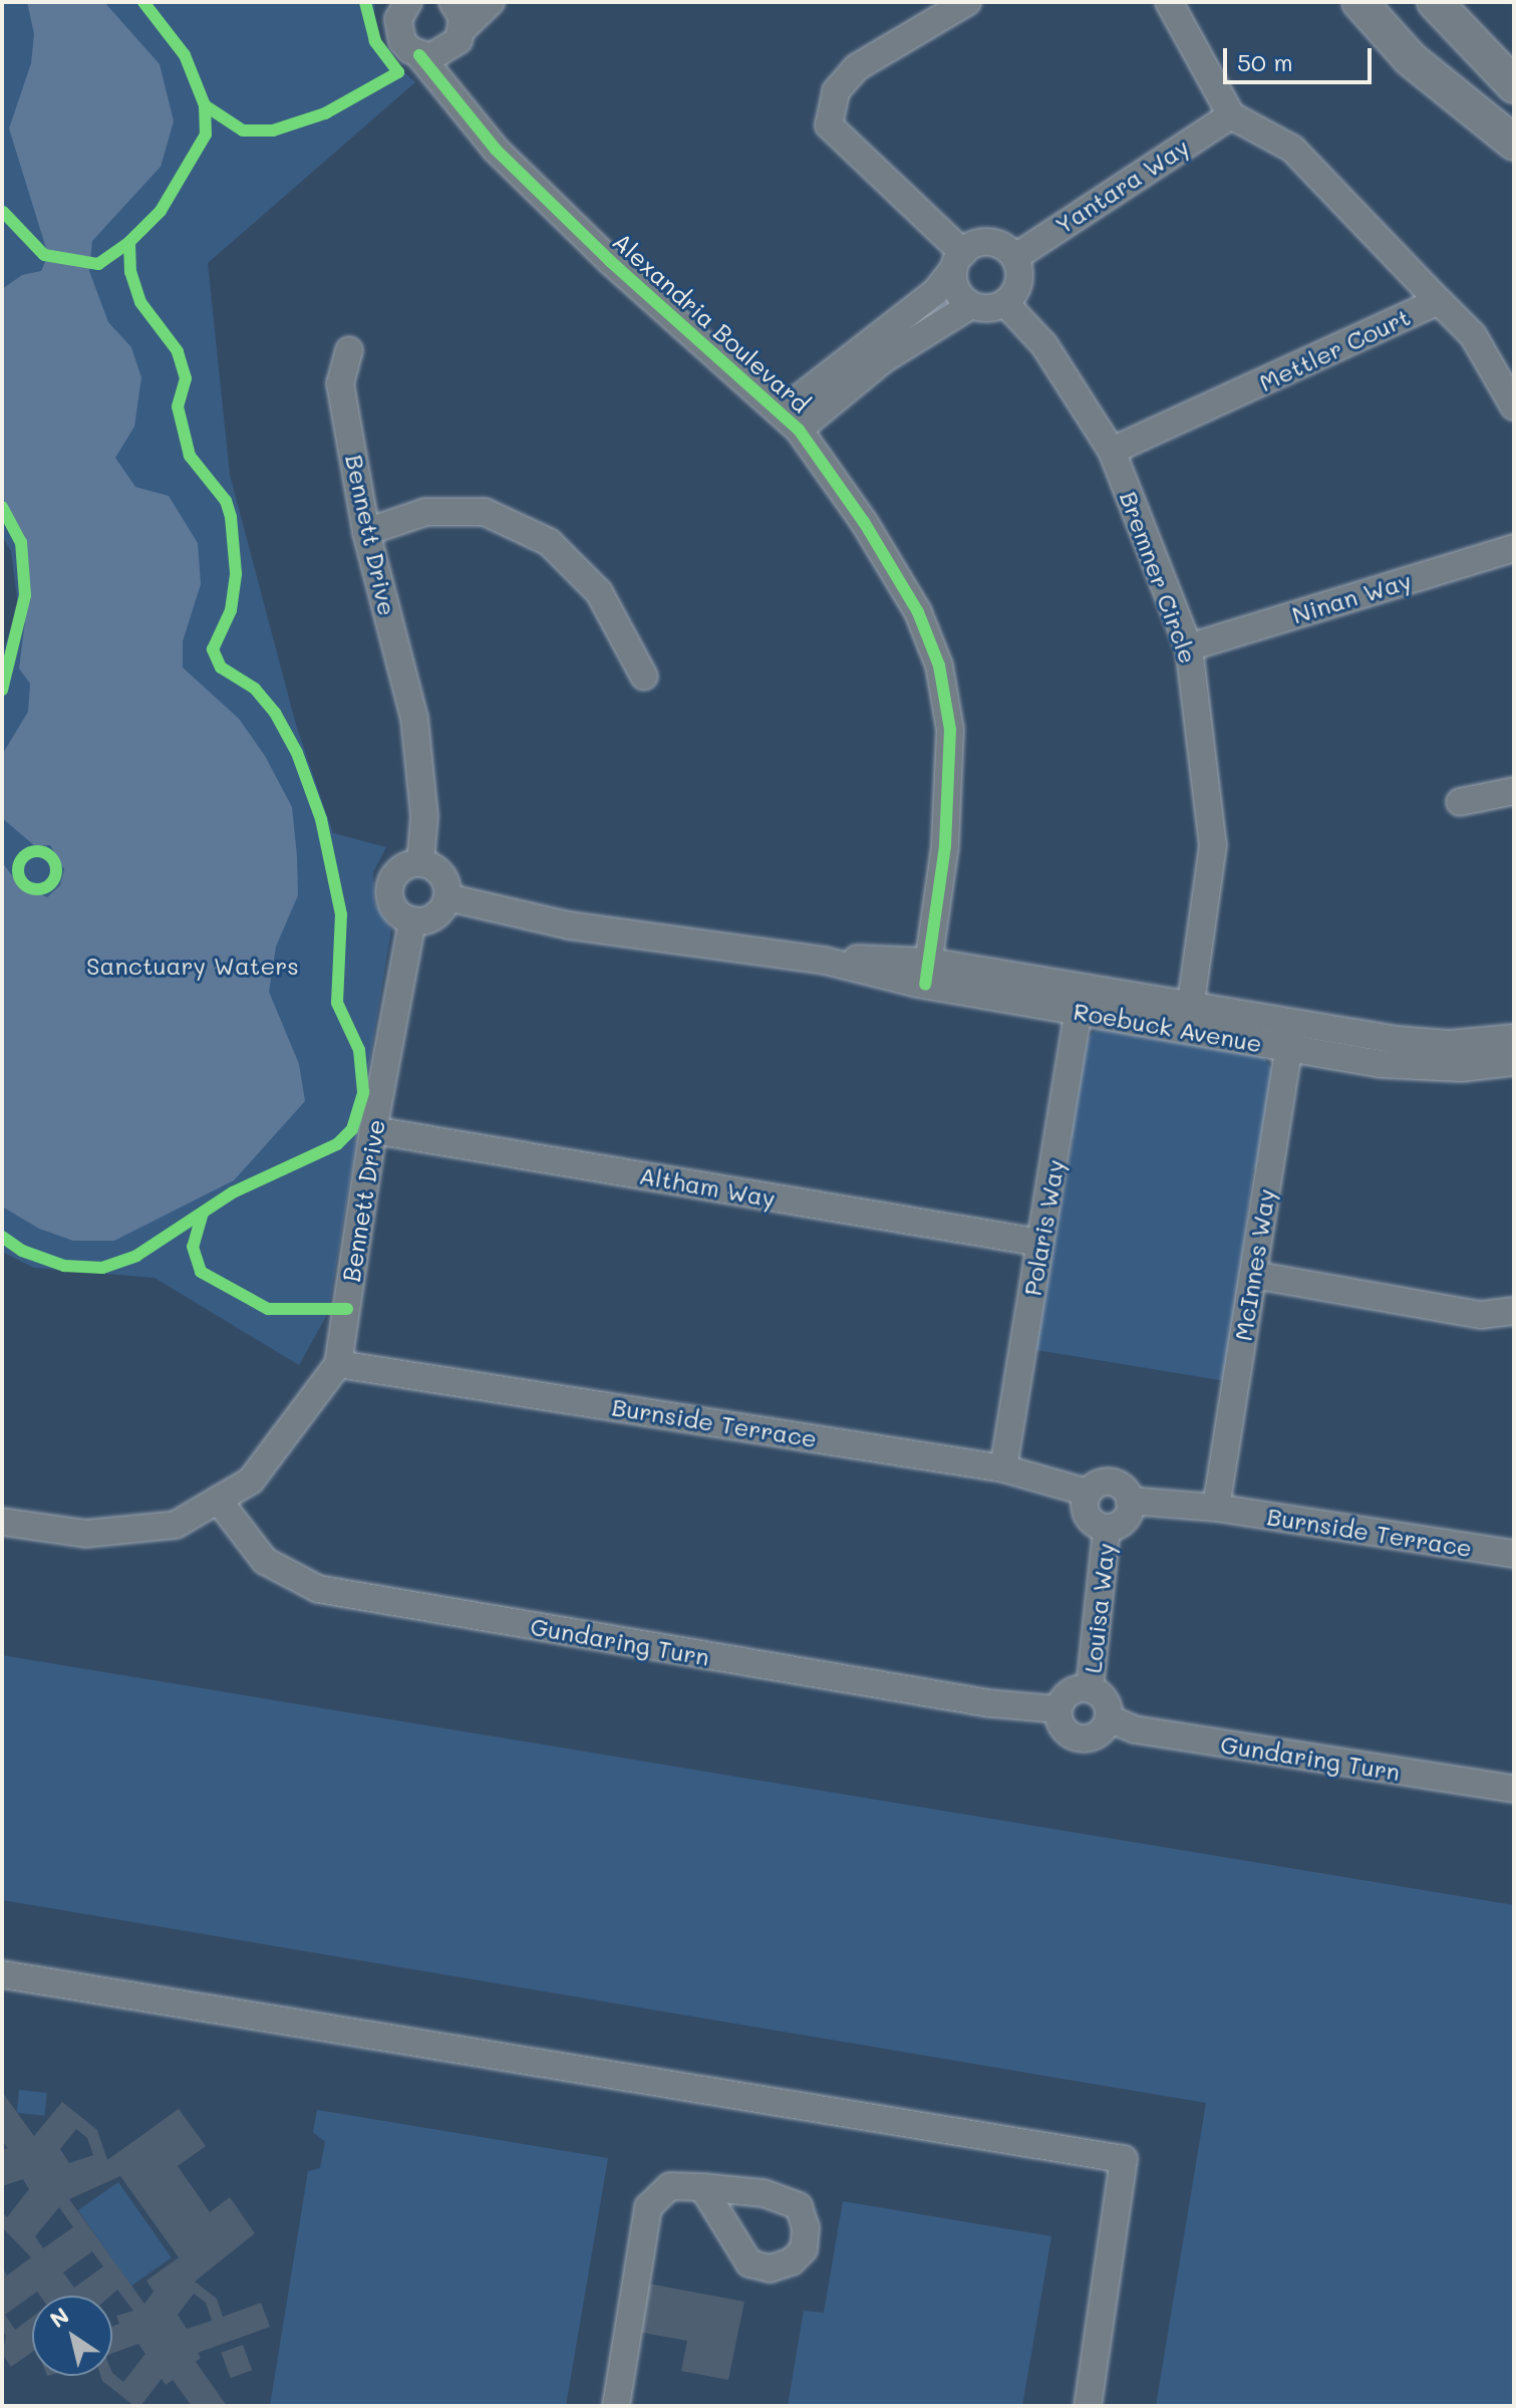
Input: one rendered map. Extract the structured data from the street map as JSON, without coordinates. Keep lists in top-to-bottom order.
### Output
{
  "streets": {
    "street": [
      "Yantara Way",
      "Alexandria Boulevard",
      "Mettler Court",
      "Bennett Drive",
      "Bremner Circle",
      "Ninan Way",
      "Roebuck Avenue",
      "Altham Way",
      "Polaris Way",
      "McInnes Way",
      "Burnside Terrace",
      "Louisa Way",
      "Gundaring Turn"
    ]
  },
  "crossings": [
    ["Yantara Way", "Bremner Circle"],
    ["Alexandria Boulevard", "Roebuck Avenue"],
    ["Mettler Court", "Bremner Circle"],
    ["Bennett Drive", "Roebuck Avenue"],
    ["Bennett Drive", "Altham Way"],
    ["Bennett Drive", "Burnside Terrace"],
    ["Bennett Drive", "Gundaring Turn"],
    ["Bremner Circle", "Ninan Way"],
    ["Bremner Circle", "Roebuck Avenue"],
    ["Roebuck Avenue", "Polaris Way"],
    ["Roebuck Avenue", "McInnes Way"],
    ["Altham Way", "Polaris Way"],
    ["Polaris Way", "Burnside Terrace"],
    ["McInnes Way", "Burnside Terrace"],
    ["Burnside Terrace", "Louisa Way"],
    ["Louisa Way", "Gundaring Turn"]
  ],
  "parks": ["Sanctuary Waters"],
  "scale_bar": "50 m",
  "north": "top left"
}
